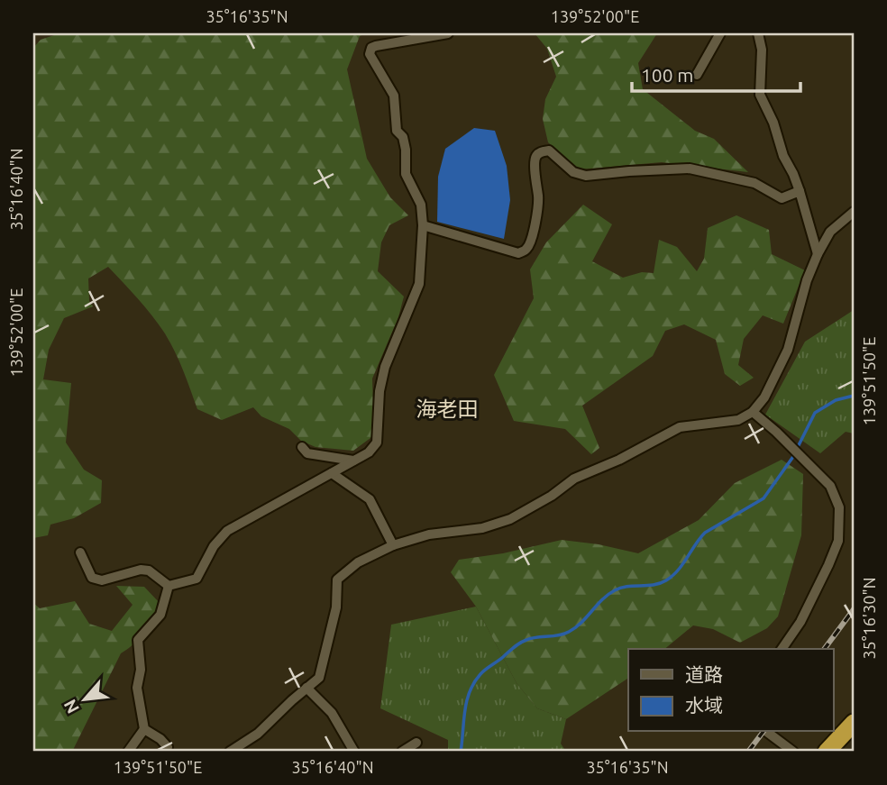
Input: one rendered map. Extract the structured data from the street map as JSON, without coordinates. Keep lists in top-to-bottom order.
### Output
{
  "districts": ["海老田"],
  "legend": ["道路", "水域"],
  "scale_bar": "100 m",
  "north": "bottom left",
  "coordinates": [
    "35°16'35\"N",
    "139°52'00\"E",
    "35°16'40\"N",
    "139°51'50\"E",
    "35°16'30\"N"
  ]
}
